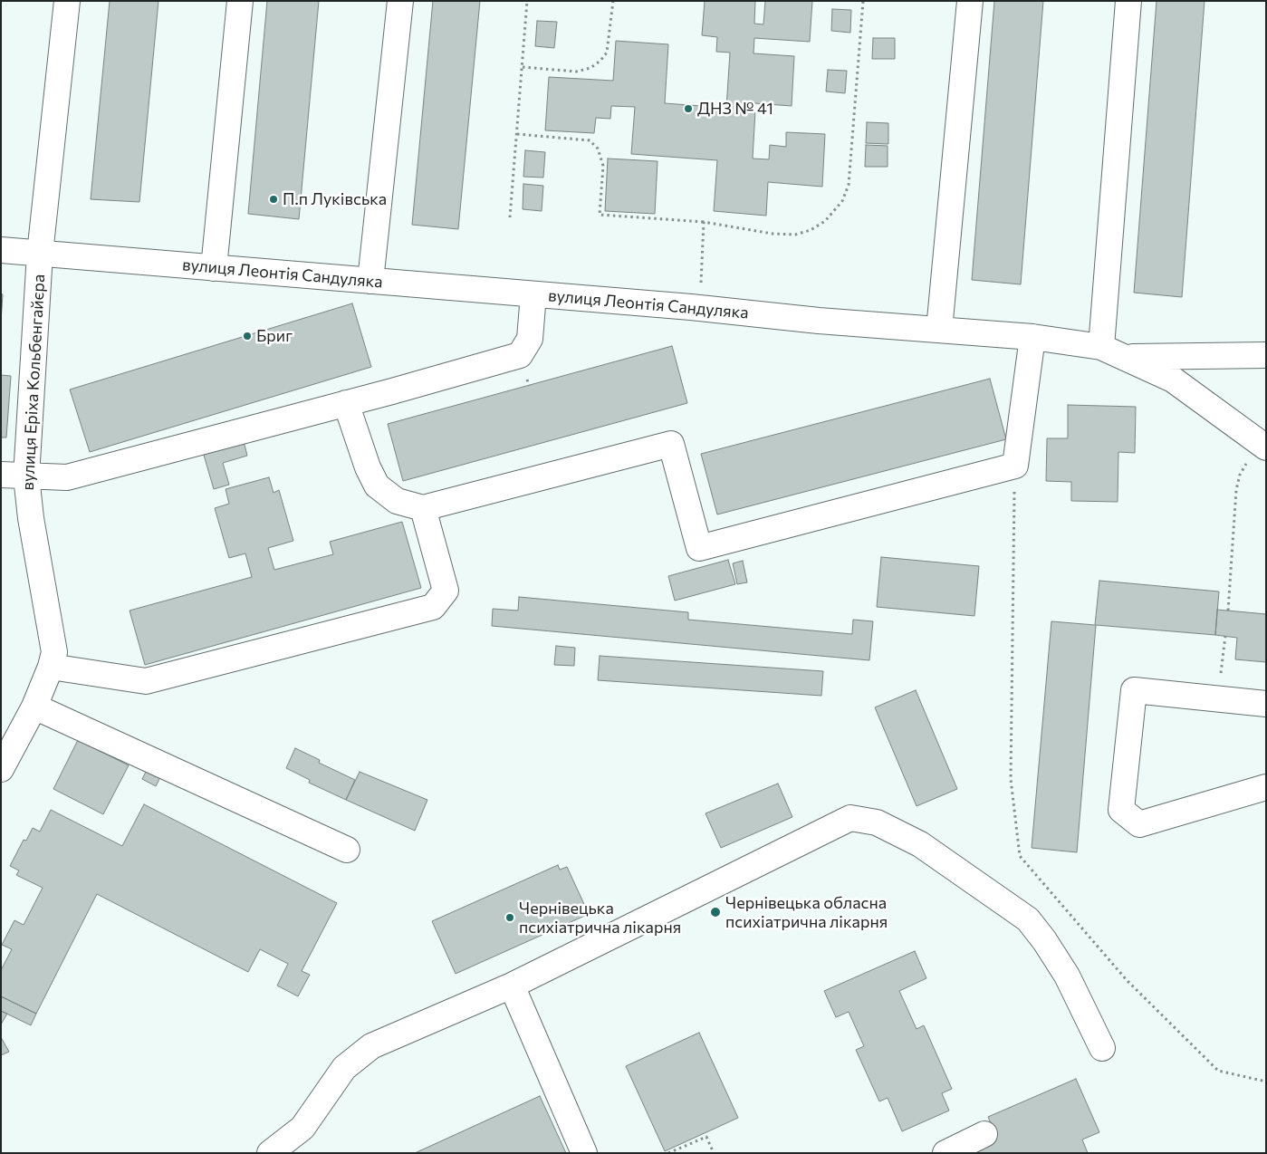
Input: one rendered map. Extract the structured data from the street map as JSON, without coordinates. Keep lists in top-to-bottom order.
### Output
{
  "streets": {
    "street": ["вулиця Леонтія Сандуляка", "вулиця Еріха Кольбенгайєра"]
  },
  "crossings": [
    ["вулиця Леонтія Сандуляка", "вулиця Еріха Кольбенгайєра"]
  ],
  "places": [
    "ДНЗ № 41",
    "П.п Луківська",
    "Бриг",
    "Чернівецька обласна психіатрична лікарня",
    "Чернівецька психіатрична лікарня"
  ]
}
